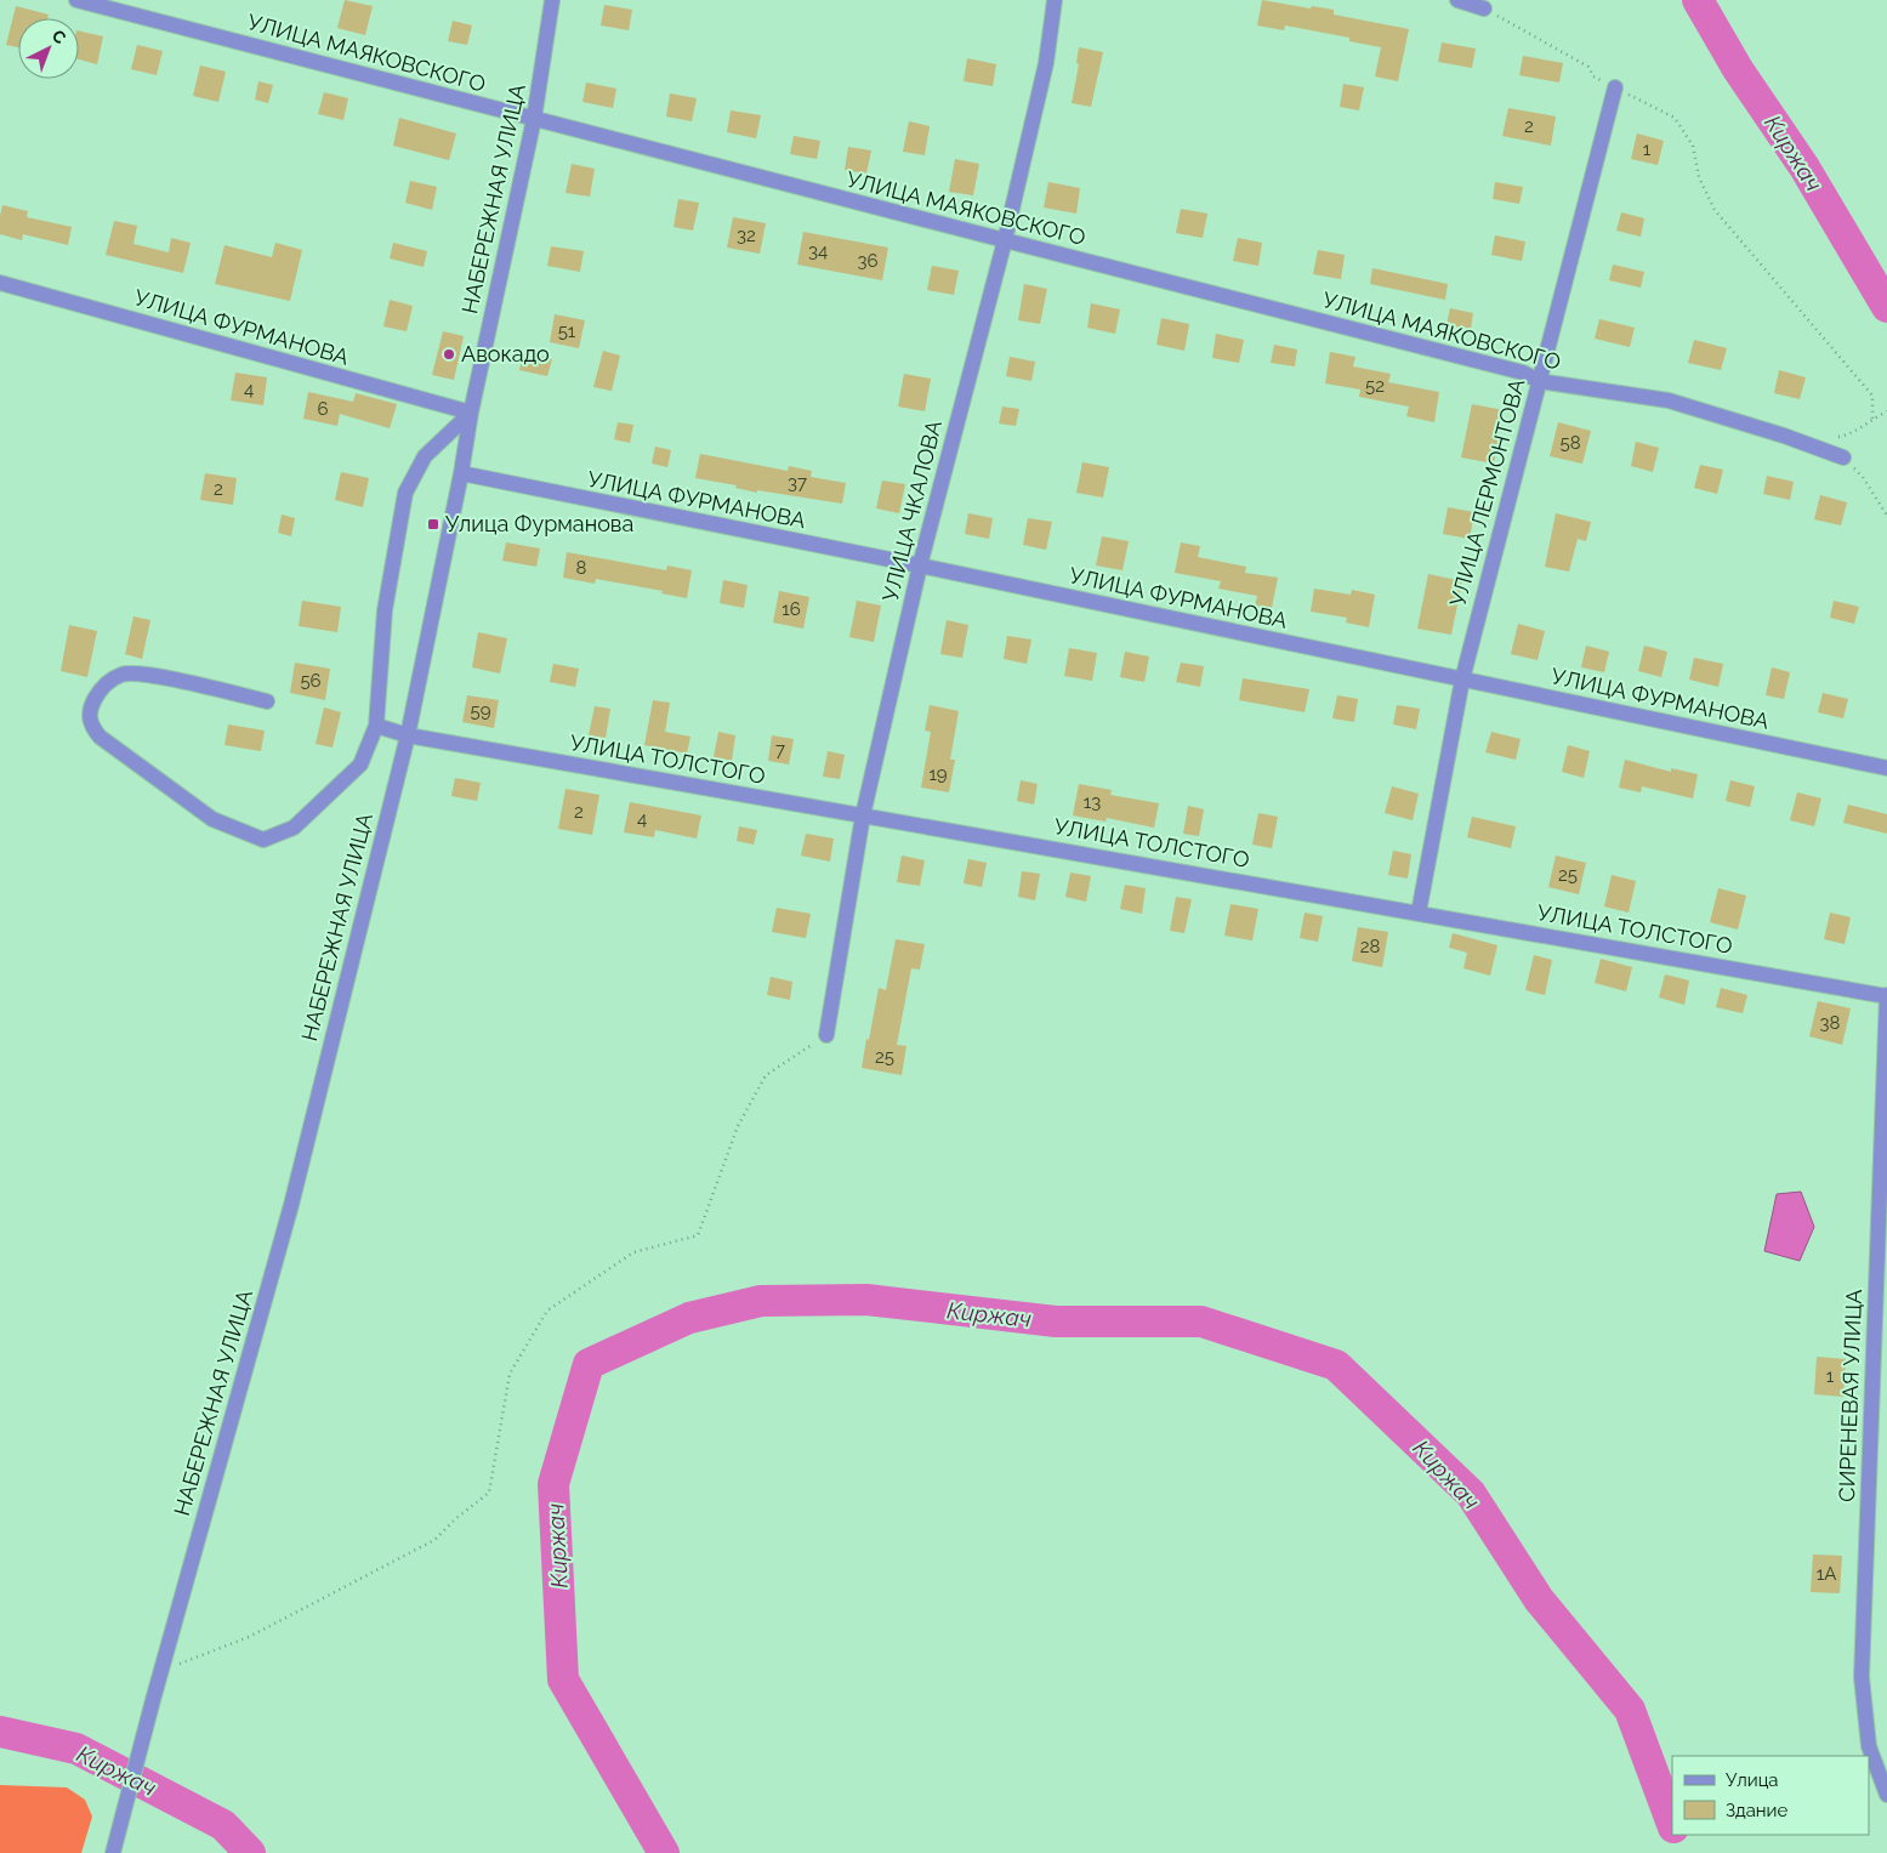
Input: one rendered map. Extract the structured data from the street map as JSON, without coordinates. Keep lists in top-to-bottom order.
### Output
{
  "streets": {
    "street": [
      "УЛИЦА МАЯКОВСКОГО",
      "НАБЕРЕЖНАЯ УЛИЦА",
      "УЛИЦА ФУРМАНОВА",
      "УЛИЦА ЛЕРМОНТОВА",
      "УЛИЦА ЧКАЛОВА",
      "УЛИЦА ТОЛСТОГО",
      "СИРЕНЕВАЯ УЛИЦА"
    ]
  },
  "crossings": [
    ["УЛИЦА МАЯКОВСКОГО", "НАБЕРЕЖНАЯ УЛИЦА"],
    ["УЛИЦА МАЯКОВСКОГО", "УЛИЦА ЛЕРМОНТОВА"],
    ["УЛИЦА МАЯКОВСКОГО", "УЛИЦА ЧКАЛОВА"],
    ["НАБЕРЕЖНАЯ УЛИЦА", "УЛИЦА ФУРМАНОВА"],
    ["НАБЕРЕЖНАЯ УЛИЦА", "УЛИЦА ТОЛСТОГО"],
    ["УЛИЦА ФУРМАНОВА", "УЛИЦА ЛЕРМОНТОВА"],
    ["УЛИЦА ФУРМАНОВА", "УЛИЦА ЧКАЛОВА"],
    ["УЛИЦА ЛЕРМОНТОВА", "УЛИЦА ТОЛСТОГО"],
    ["УЛИЦА ЧКАЛОВА", "УЛИЦА ТОЛСТОГО"],
    ["УЛИЦА ТОЛСТОГО", "СИРЕНЕВАЯ УЛИЦА"]
  ],
  "water": ["Киржач"],
  "places": {
    "other": ["Авокадо"],
    "transit": ["Улица Фурманова"]
  },
  "house_numbers": [
    "2",
    "1",
    "32",
    "34",
    "36",
    "51",
    "52",
    "4",
    "6",
    "58",
    "37",
    "2",
    "8",
    "16",
    "56",
    "59",
    "7",
    "19",
    "13",
    "2",
    "4",
    "25",
    "28",
    "38",
    "25",
    "1",
    "1А"
  ],
  "legend": ["Улица", "Здание"],
  "north": "top right"
}
